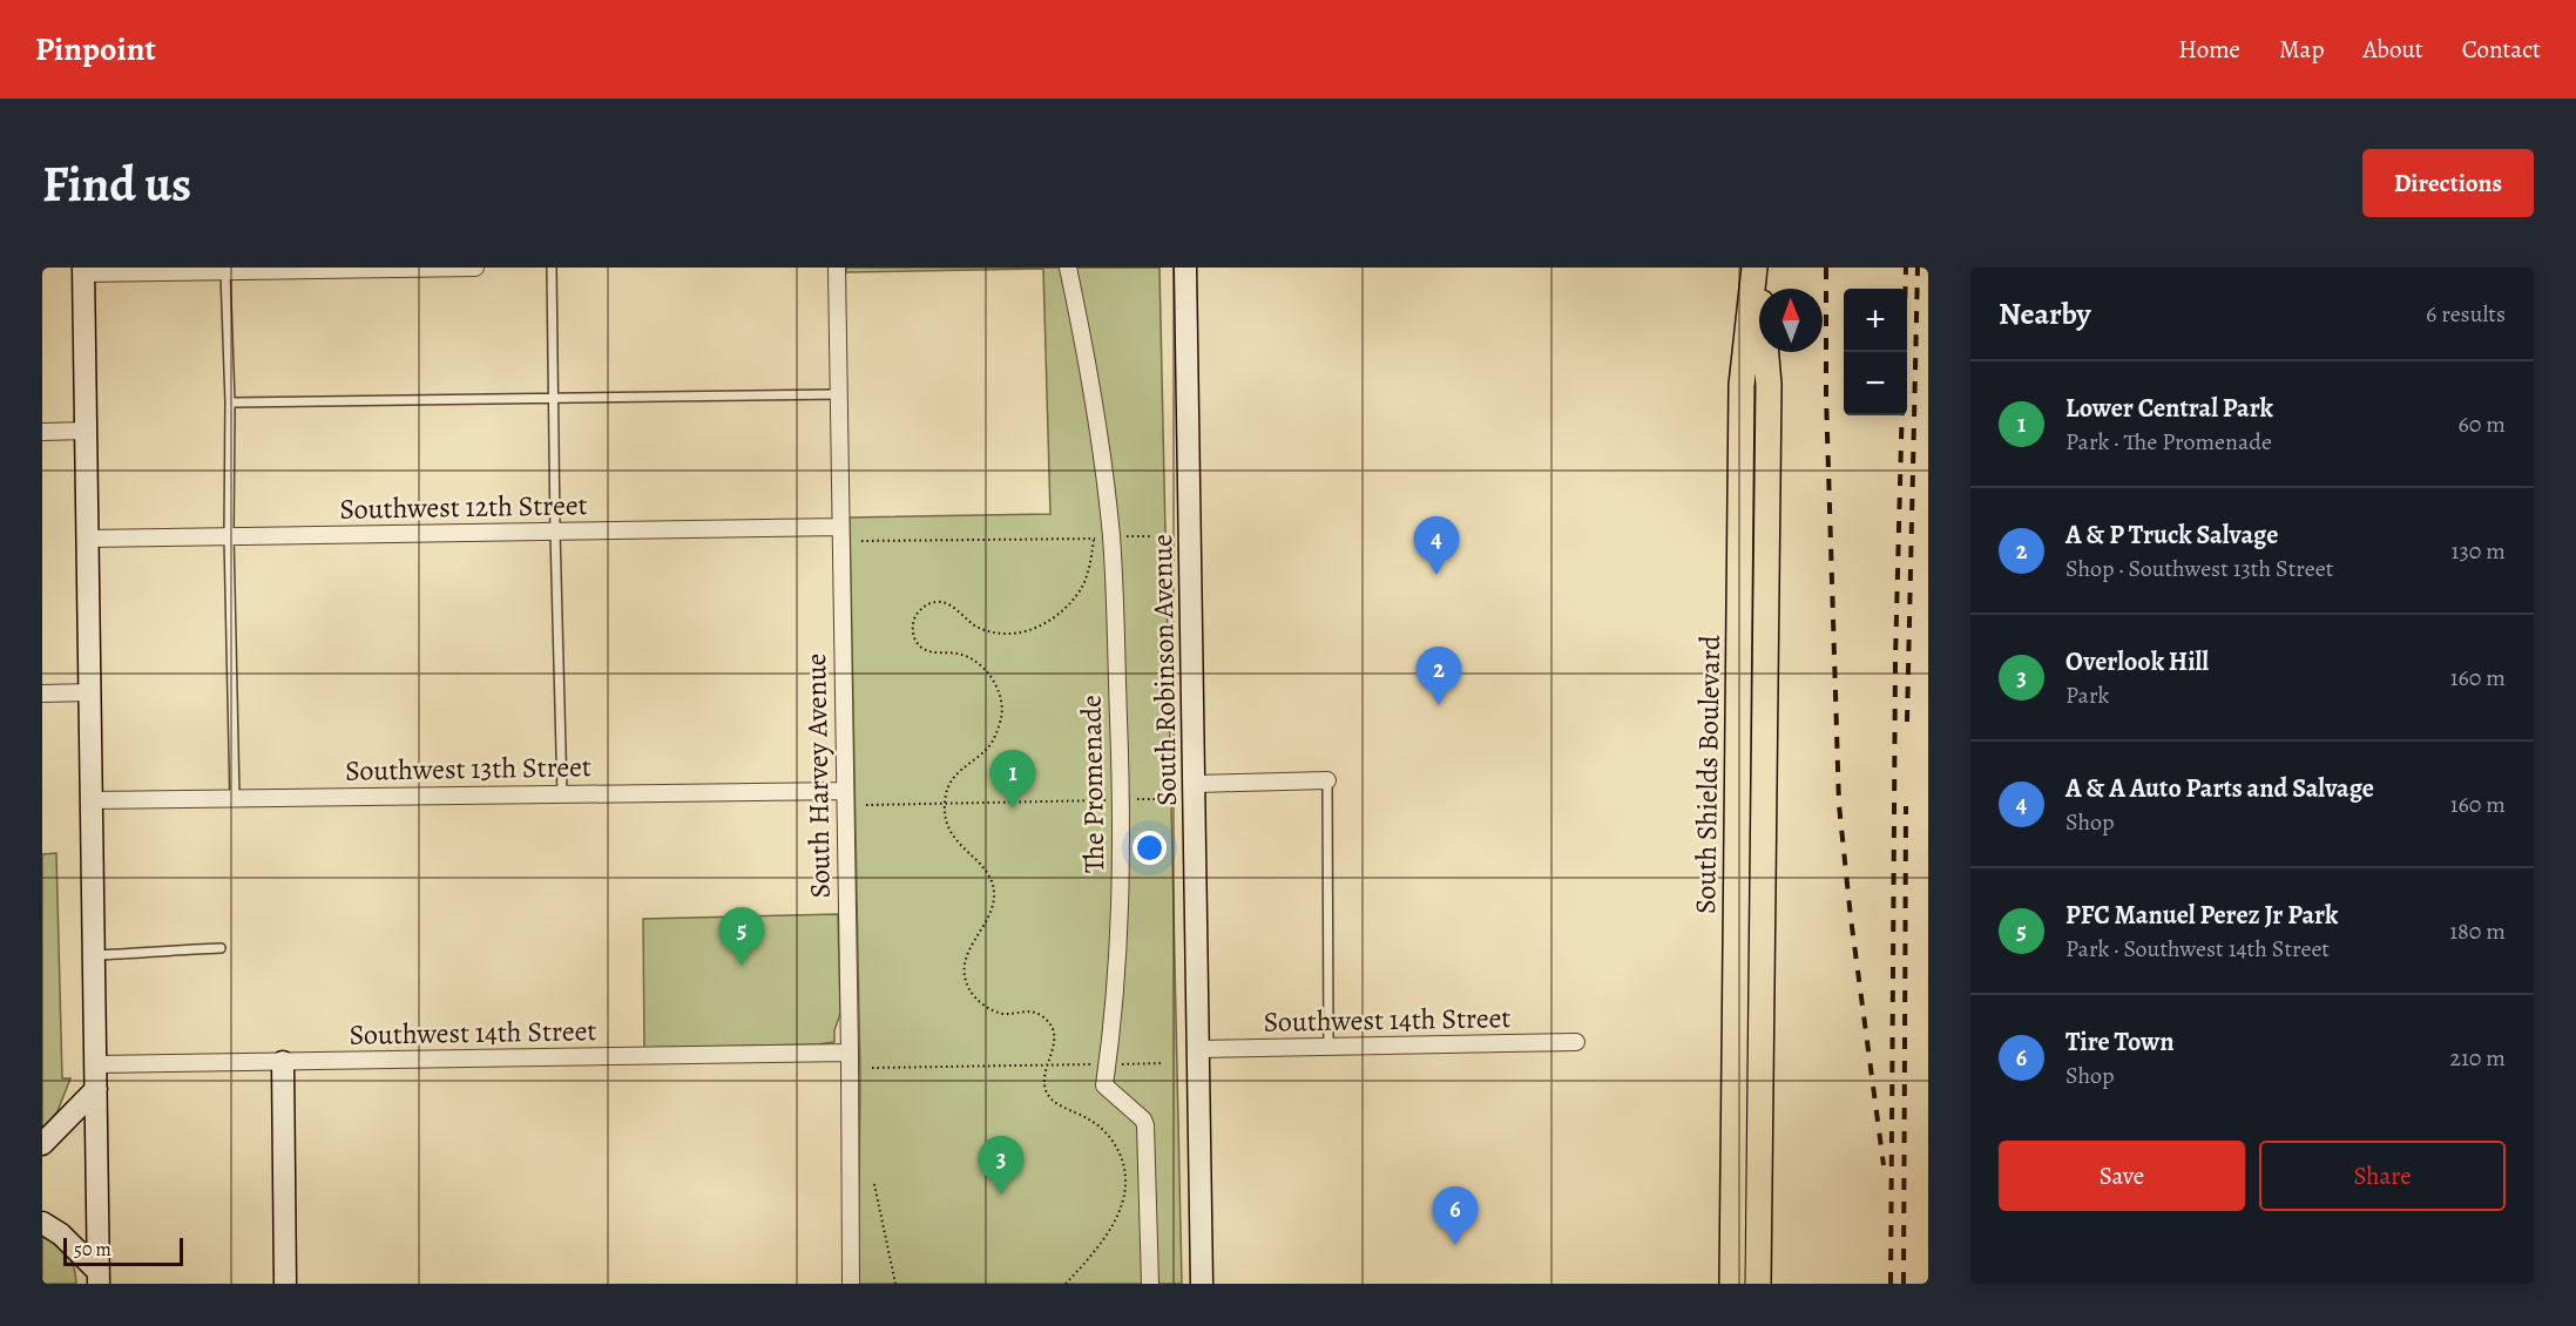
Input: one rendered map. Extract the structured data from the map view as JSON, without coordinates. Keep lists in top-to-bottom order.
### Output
{
  "streets": {
    "main road": ["South Robinson Avenue", "South Shields Boulevard"],
    "street": [
      "Southwest 12th Street",
      "Southwest 13th Street",
      "South Harvey Avenue",
      "The Promenade",
      "Southwest 14th Street"
    ]
  },
  "crossings": [
    ["Southwest 12th Street", "South Harvey Avenue"],
    ["South Robinson Avenue", "Southwest 14th Street"],
    ["Southwest 13th Street", "South Harvey Avenue"],
    ["South Harvey Avenue", "Southwest 14th Street"]
  ],
  "scale_bar": "50 m",
  "north": "top",
  "page": {
    "header": "Pinpoint",
    "nav": [
      "Home",
      "Map",
      "About",
      "Contact"
    ],
    "buttons": [
      "Directions",
      ["Save", "Share"]
    ],
    "title": "Find us",
    "heading": ["Nearby", "6 results"],
    "map_buttons": ["+", "−"],
    "list": [
      {
        "mark": "1",
        "name": "Lower Central Park",
        "note": "Park · The Promenade",
        "value": "60 m"
      },
      {
        "mark": "2",
        "name": "A & P Truck Salvage",
        "note": "Shop · Southwest 13th Street",
        "value": "130 m"
      },
      {
        "mark": "3",
        "name": "Overlook Hill",
        "note": "Park",
        "value": "160 m"
      },
      {
        "mark": "4",
        "name": "A & A Auto Parts and Salvage",
        "note": "Shop",
        "value": "160 m"
      },
      {
        "mark": "5",
        "name": "PFC Manuel Perez Jr Park",
        "note": "Park · Southwest 14th Street",
        "value": "180 m"
      },
      {
        "mark": "6",
        "name": "Tire Town",
        "note": "Shop",
        "value": "210 m"
      }
    ],
    "pins": [
      "4",
      "2",
      "1",
      "5",
      "3",
      "6"
    ],
    "scale": "50 m"
  }
}
